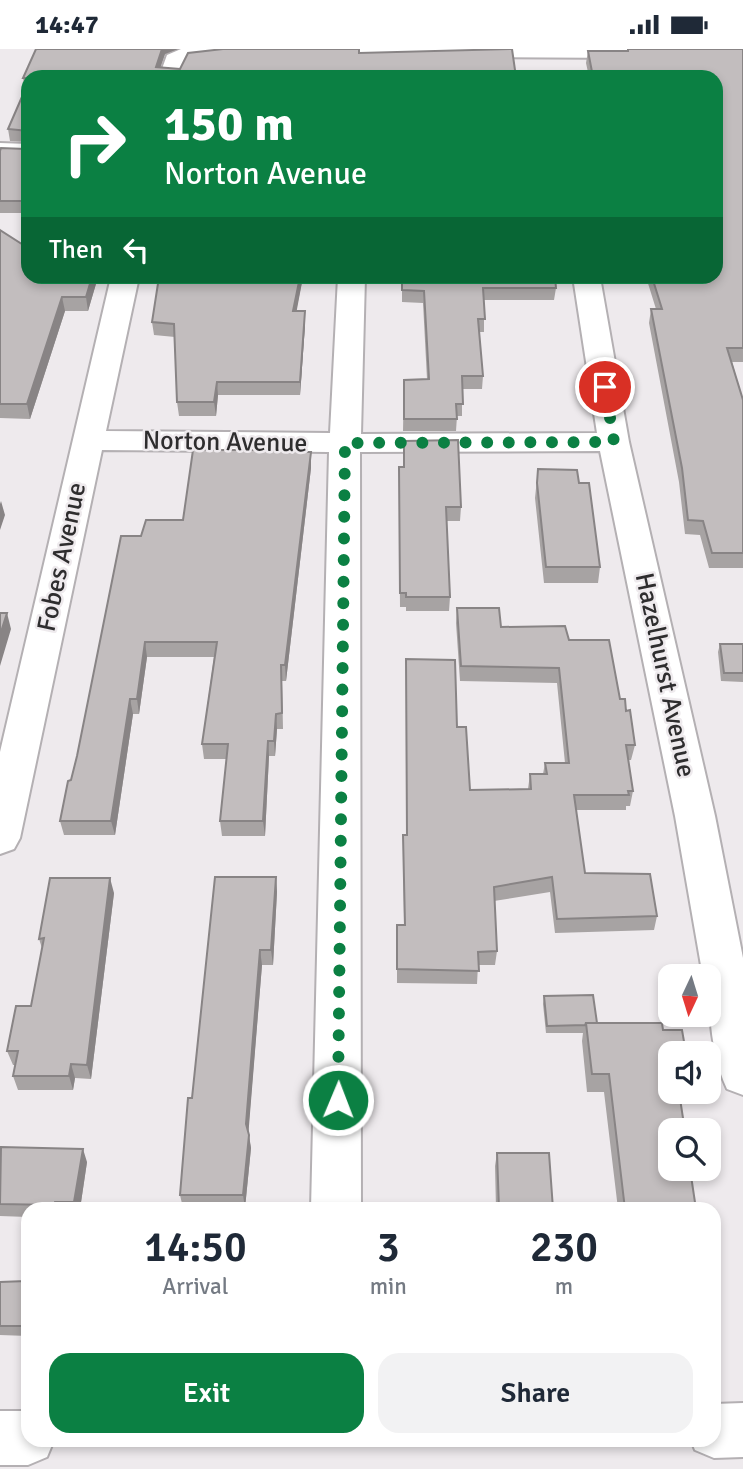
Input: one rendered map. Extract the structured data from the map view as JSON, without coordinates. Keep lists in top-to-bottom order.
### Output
{
  "streets": {
    "street": ["Norton Avenue", "Fobes Avenue", "Hazelhurst Avenue"]
  },
  "crossings": [
    ["Norton Avenue", "Fobes Avenue"],
    ["Norton Avenue", "Hazelhurst Avenue"]
  ],
  "north": "bottom",
  "page": {
    "status": "14:47",
    "turn": ["150 m", "Norton Avenue"],
    "then": "Then",
    "eta": [
      "14:50",
      "Arrival",
      "3",
      "min",
      "230",
      "m"
    ],
    "buttons": ["Exit", "Share"]
  }
}
